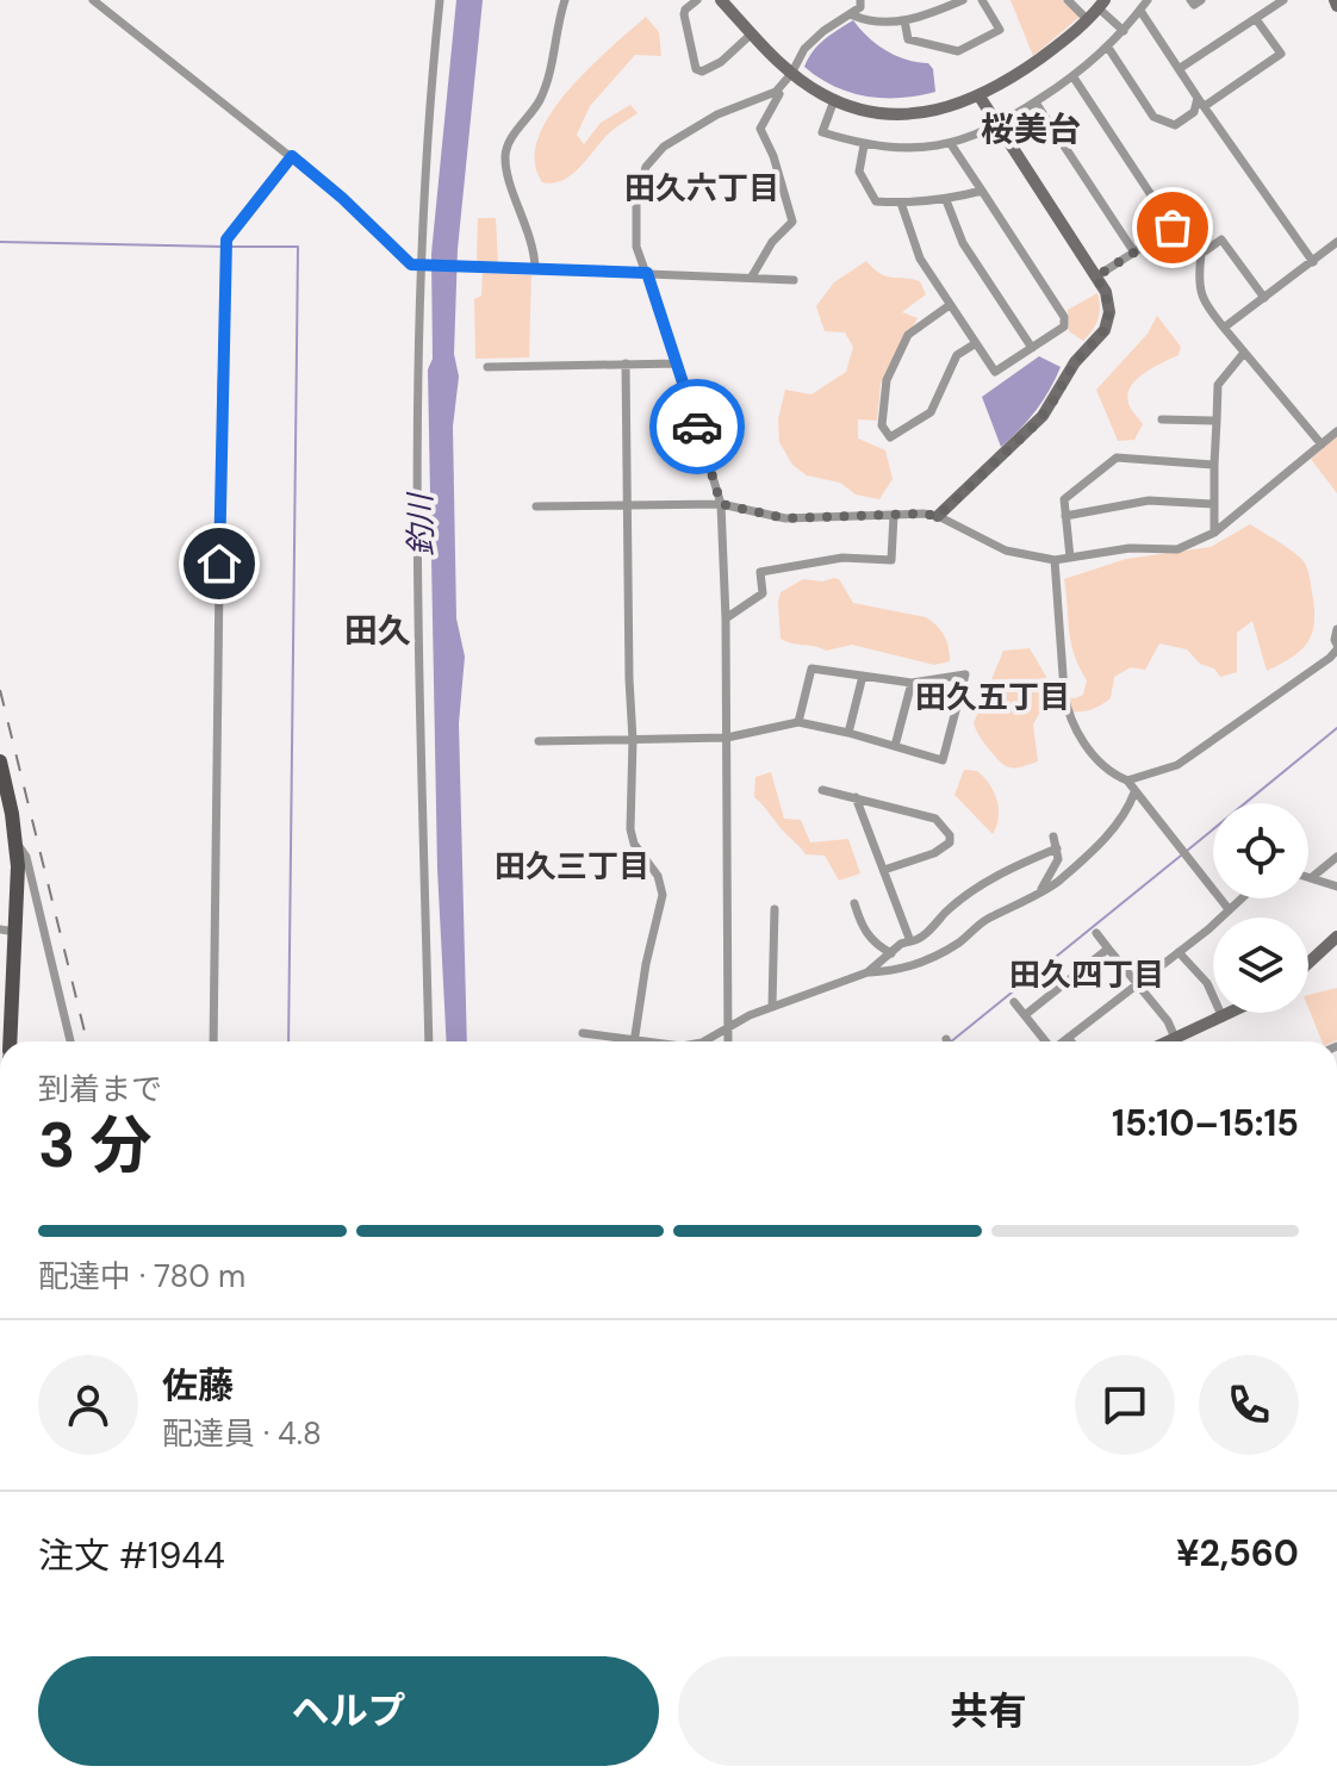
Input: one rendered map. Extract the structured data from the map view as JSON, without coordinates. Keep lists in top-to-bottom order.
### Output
{
  "districts": [
    "桜美台",
    "田久六丁目",
    "田久",
    "田久五丁目",
    "田久三丁目",
    "田久四丁目"
  ],
  "water": ["釣川"],
  "page": {
    "heading": ["3 分", "到着まで", "15:10–15:15"],
    "panel": [
      "佐藤",
      "配達員 · 4.8",
      "注文 #1944",
      "¥2,560"
    ],
    "bar": "配達中 · 780 m",
    "buttons": ["ヘルプ", "共有"]
  }
}
